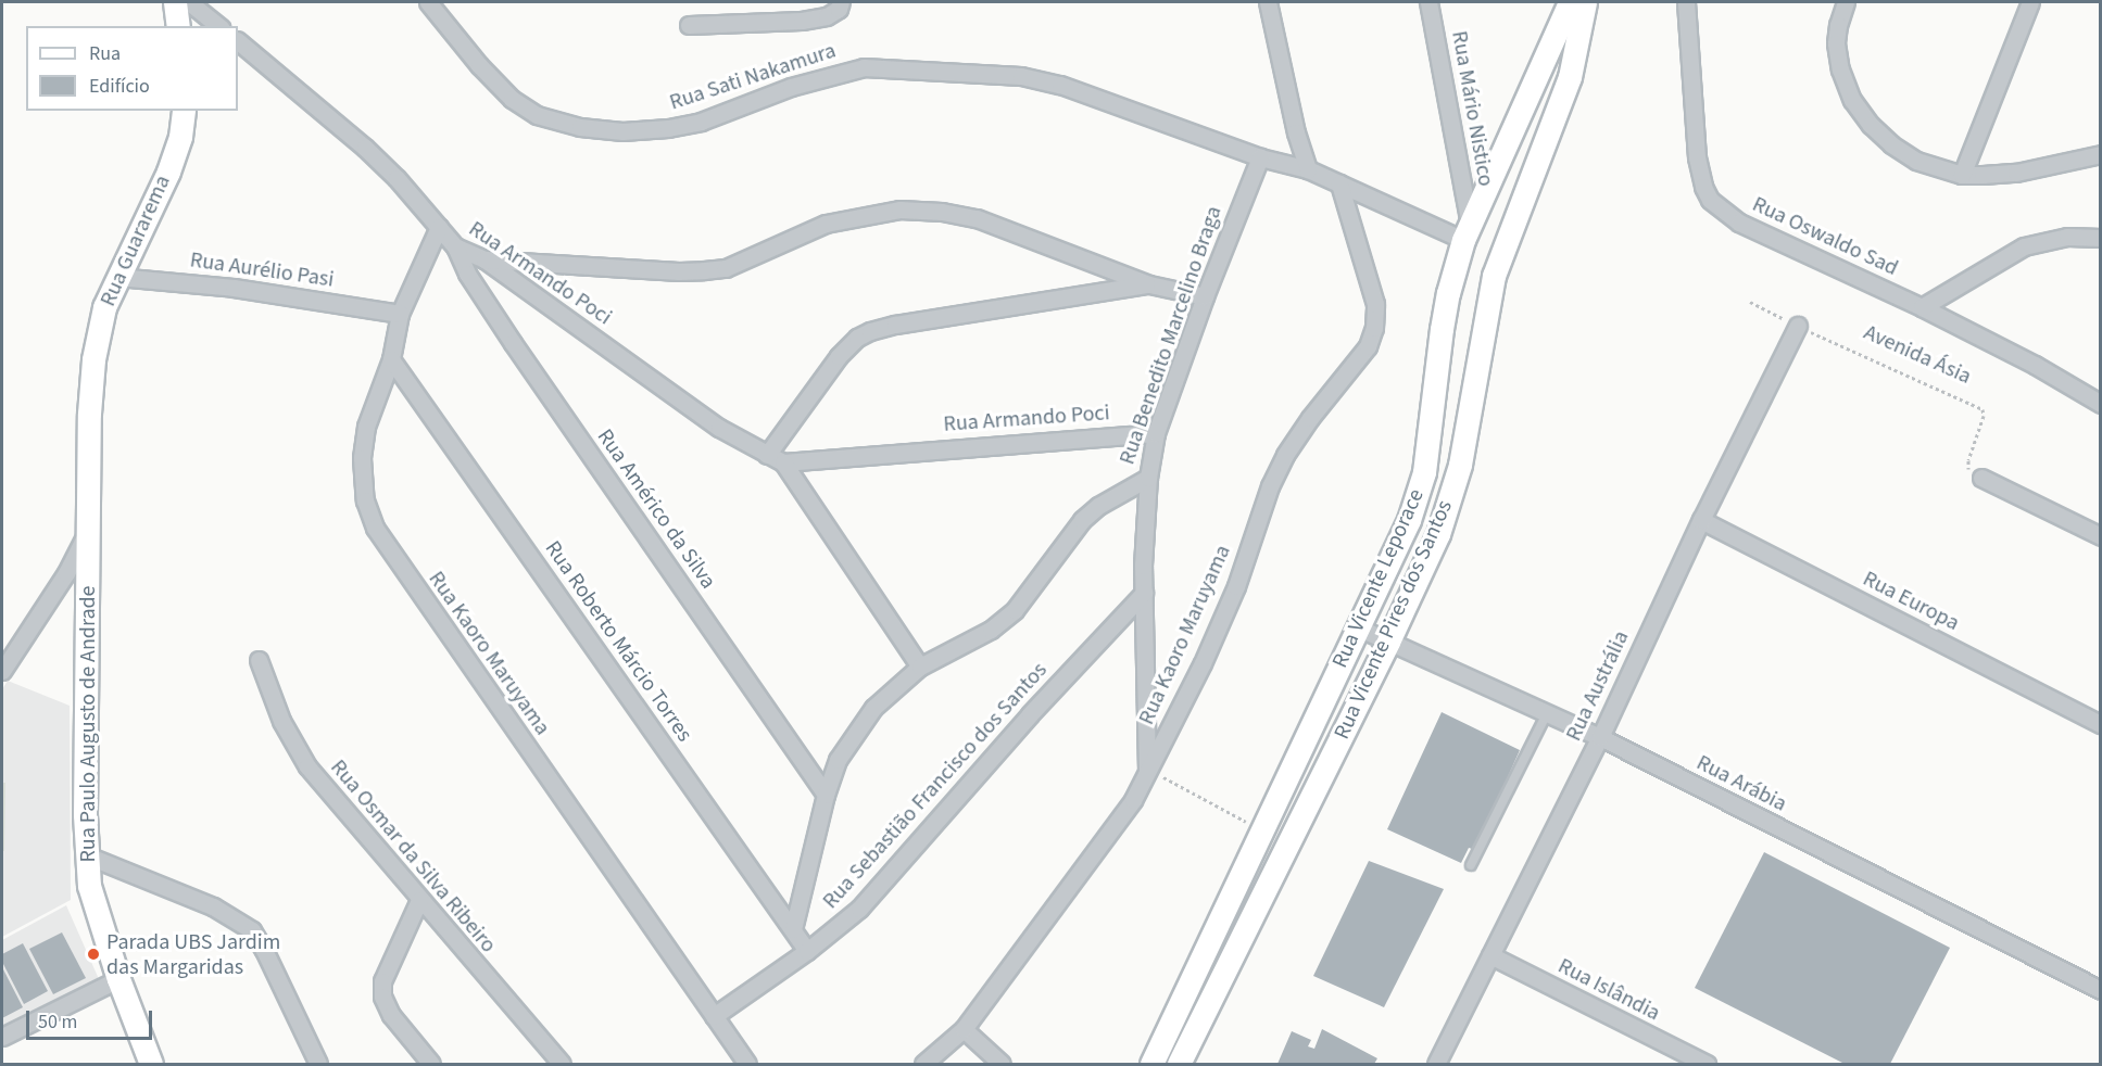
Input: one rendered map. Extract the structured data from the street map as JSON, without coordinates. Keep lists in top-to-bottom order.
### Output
{
  "streets": {
    "main road": [
      "Rua Guararema",
      "Rua Vicente Leporace",
      "Rua Vicente Pires dos Santos",
      "Rua Paulo Augusto de Andrade"
    ],
    "street": [
      "Rua Sati Nakamura",
      "Rua Mário Nistico",
      "Rua Oswaldo Sad",
      "Rua Aurélio Pasi",
      "Rua Armando Poci",
      "Rua Benedito Marcelino Braga",
      "Rua Américo da Silva",
      "Rua Europa",
      "Rua Kaoro Maruyama",
      "Rua Roberto Márcio Torres",
      "Rua Austrália",
      "Rua Arábia",
      "Rua Sebastião Francisco dos Santos",
      "Rua Osmar da Silva Ribeiro",
      "Rua Islândia"
    ],
    "path": ["Avenida Ásia"]
  },
  "crossings": [
    ["Rua Sati Nakamura", "Rua Mário Nistico"],
    ["Rua Sati Nakamura", "Rua Benedito Marcelino Braga"],
    ["Rua Sati Nakamura", "Rua Vicente Leporace"],
    ["Rua Sati Nakamura", "Rua Kaoro Maruyama"],
    ["Rua Mário Nistico", "Rua Vicente Leporace"],
    ["Rua Guararema", "Rua Aurélio Pasi"],
    ["Rua Guararema", "Rua Paulo Augusto de Andrade"],
    ["Rua Aurélio Pasi", "Rua Kaoro Maruyama"],
    ["Rua Armando Poci", "Rua Benedito Marcelino Braga"],
    ["Rua Armando Poci", "Rua Américo da Silva"],
    ["Rua Armando Poci", "Rua Kaoro Maruyama"],
    ["Rua Benedito Marcelino Braga", "Rua Américo da Silva"],
    ["Rua Benedito Marcelino Braga", "Rua Roberto Márcio Torres"],
    ["Avenida Ásia", "Rua Austrália"],
    ["Rua Vicente Leporace", "Rua Arábia"],
    ["Rua Europa", "Rua Austrália"],
    ["Rua Vicente Pires dos Santos", "Rua Arábia"],
    ["Rua Kaoro Maruyama", "Rua Roberto Márcio Torres"],
    ["Rua Kaoro Maruyama", "Rua Sebastião Francisco dos Santos"],
    ["Rua Roberto Márcio Torres", "Rua Sebastião Francisco dos Santos"],
    ["Rua Austrália", "Rua Arábia"],
    ["Rua Austrália", "Rua Islândia"]
  ],
  "places": ["Parada UBS Jardim das Margaridas"],
  "legend": ["Rua", "Edifício"],
  "scale_bar": "50 m"
}
